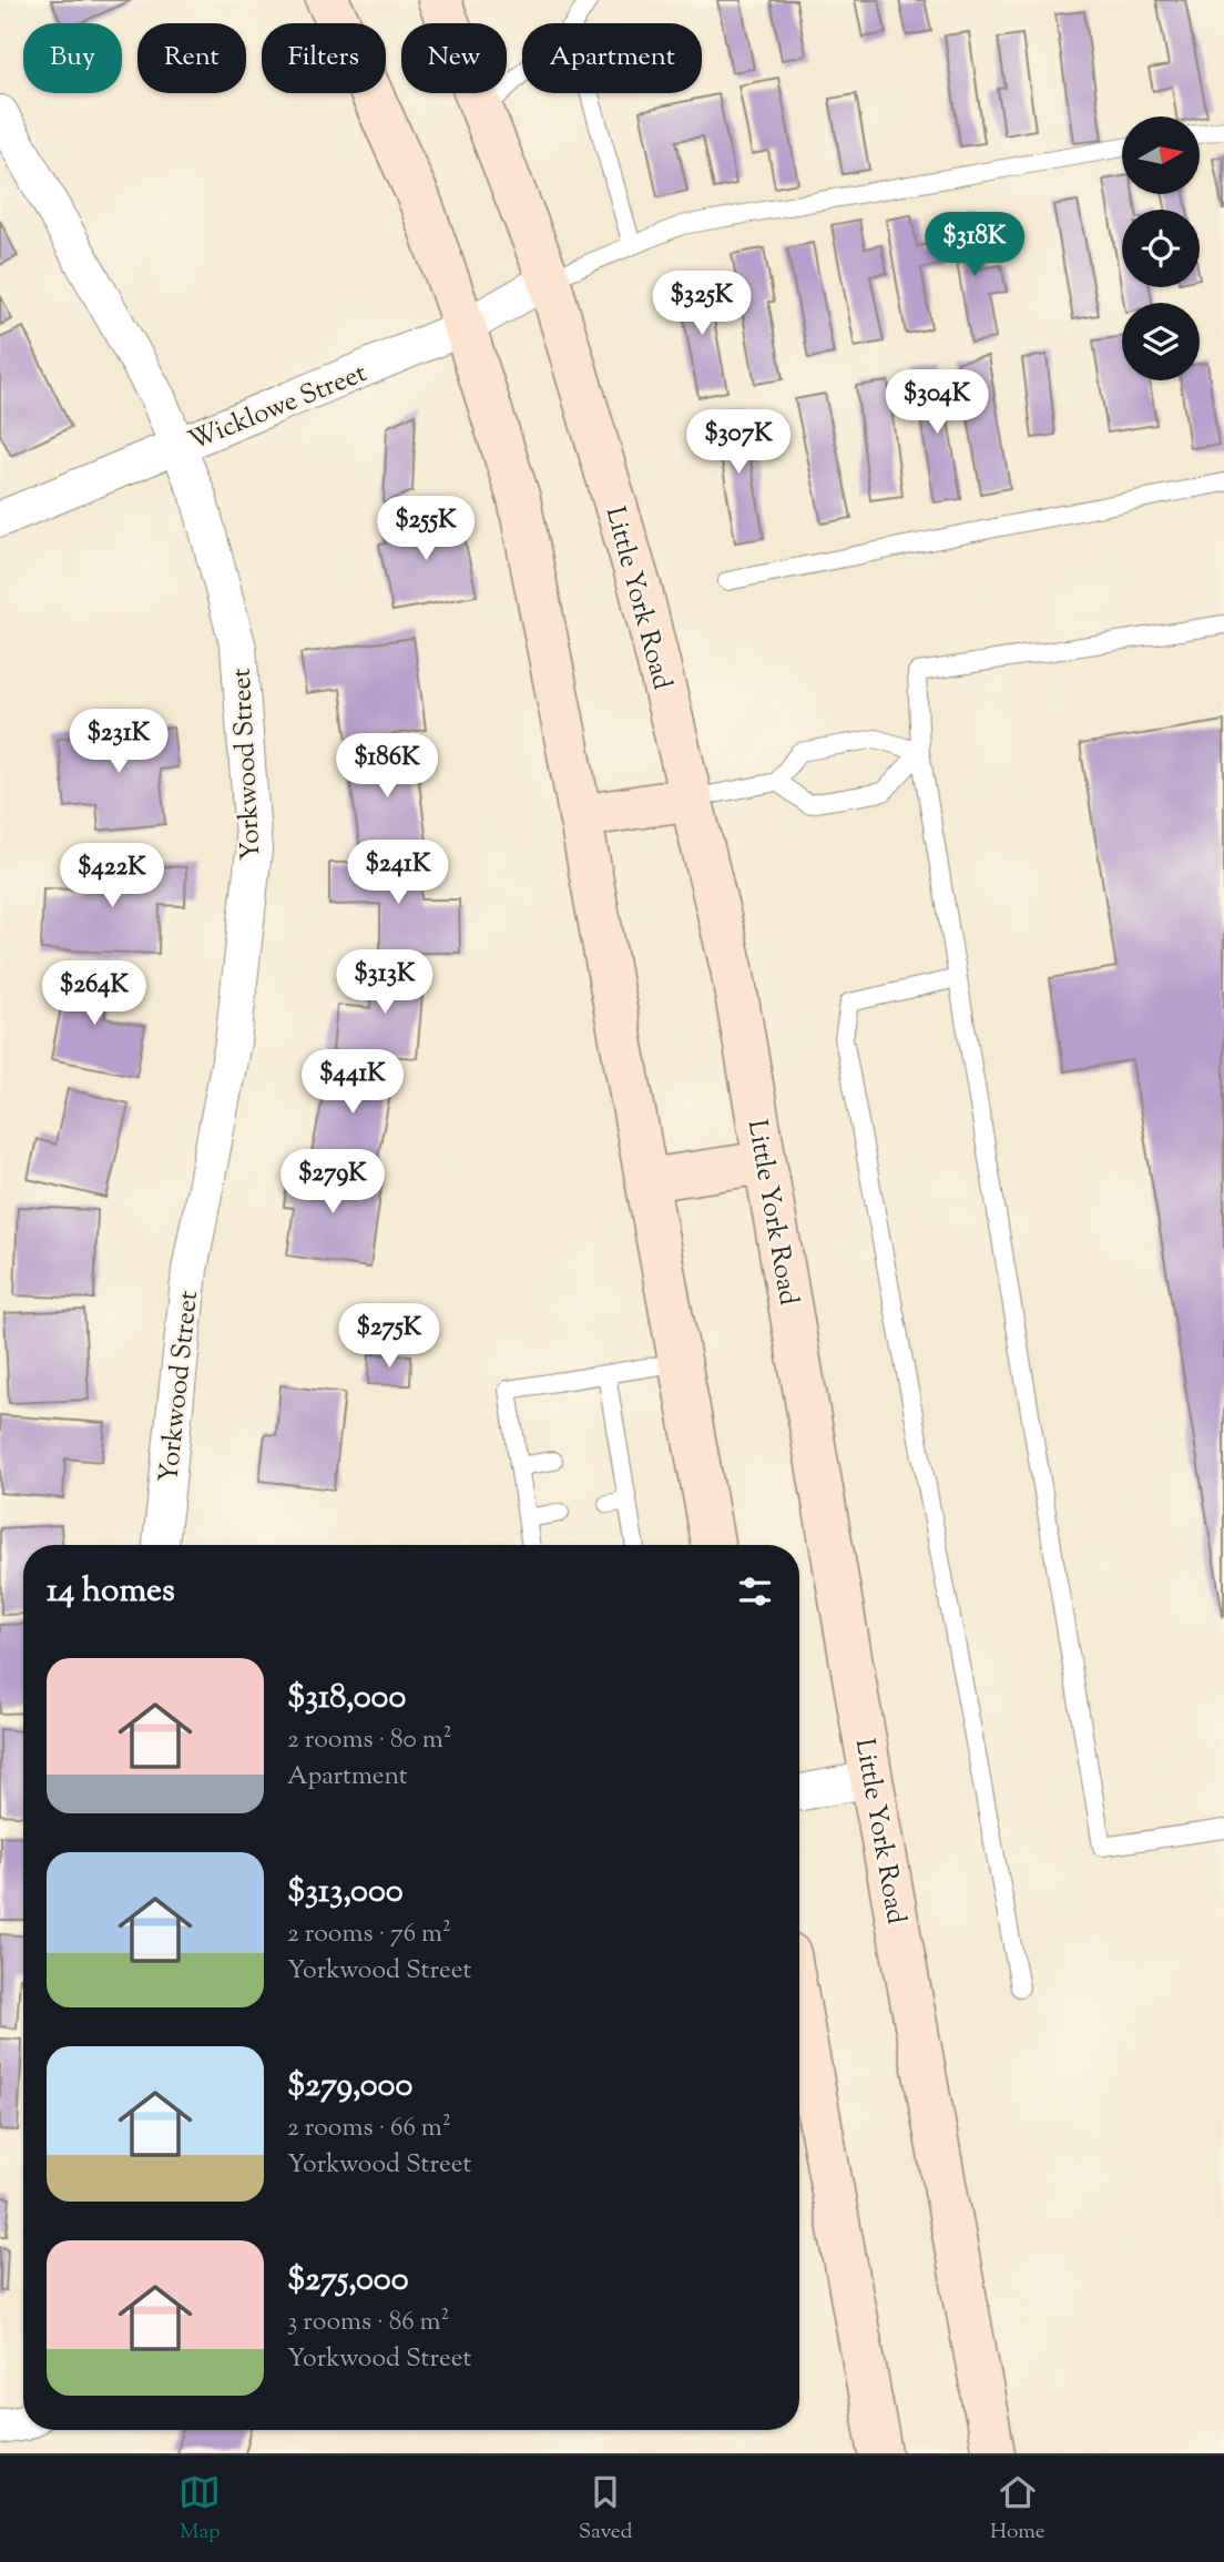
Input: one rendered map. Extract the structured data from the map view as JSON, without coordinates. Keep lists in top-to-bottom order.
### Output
{
  "streets": {
    "main road": ["Little York Road"],
    "street": ["Wicklowe Street", "Yorkwood Street"]
  },
  "crossings": [
    ["Wicklowe Street", "Little York Road"],
    ["Wicklowe Street", "Yorkwood Street"]
  ],
  "north": "right",
  "page": {
    "chip": [
      "Buy",
      "Rent",
      "Filters",
      "New",
      "Apartment"
    ],
    "price": [
      "$318K",
      "$325K",
      "$304K",
      "$307K",
      "$255K",
      "$231K",
      "$186K",
      "$241K",
      "$422K",
      "$313K",
      "$264K",
      "$441K",
      "$279K",
      "$275K"
    ],
    "heading": "14 homes",
    "list": [
      {
        "name": "$318,000",
        "note": "2 rooms · 80 m² · Apartment"
      },
      {
        "name": "$313,000",
        "note": "2 rooms · 76 m² · Yorkwood Street"
      },
      {
        "name": "$279,000",
        "note": "2 rooms · 66 m² · Yorkwood Street"
      },
      {
        "name": "$275,000",
        "note": "3 rooms · 86 m² · Yorkwood Street"
      }
    ],
    "tabs": ["Map", "Saved", "Home"]
  }
}
